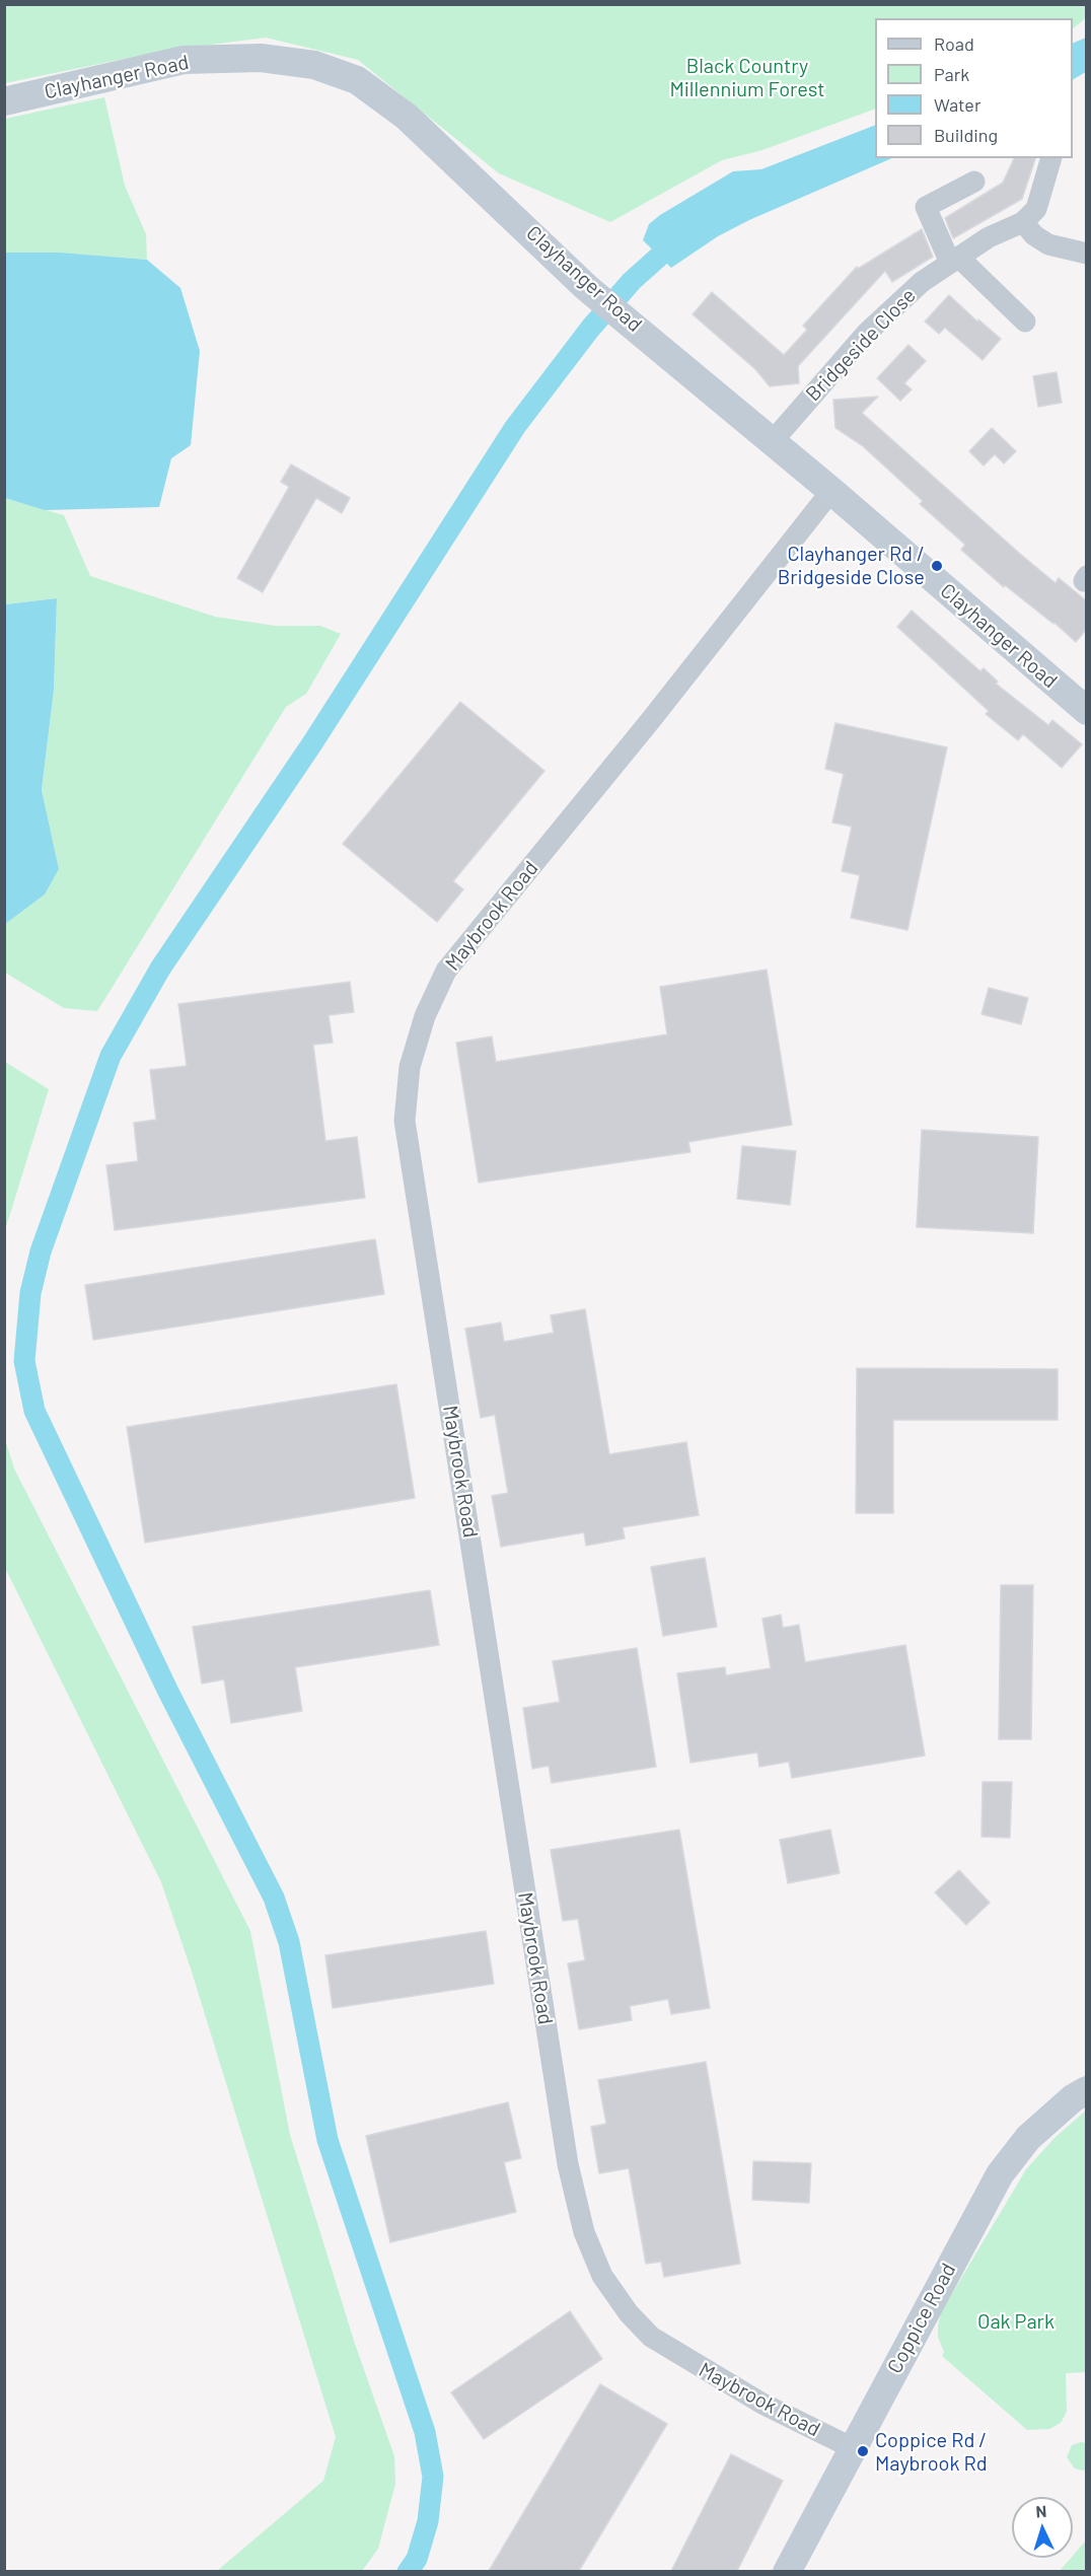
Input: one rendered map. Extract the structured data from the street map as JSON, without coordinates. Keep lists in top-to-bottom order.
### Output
{
  "streets": {
    "street": [
      "Clayhanger Road",
      "Bridgeside Close",
      "Maybrook Road",
      "Coppice Road"
    ]
  },
  "crossings": [
    ["Clayhanger Road", "Bridgeside Close"],
    ["Clayhanger Road", "Maybrook Road"],
    ["Maybrook Road", "Coppice Road"]
  ],
  "parks": ["Black Country Millennium Forest", "Oak Park"],
  "places": ["Clayhanger Rd / Bridgeside Close", "Coppice Rd / Maybrook Rd"],
  "legend": [
    "Road",
    "Park",
    "Water",
    "Building"
  ],
  "north": "top"
}
